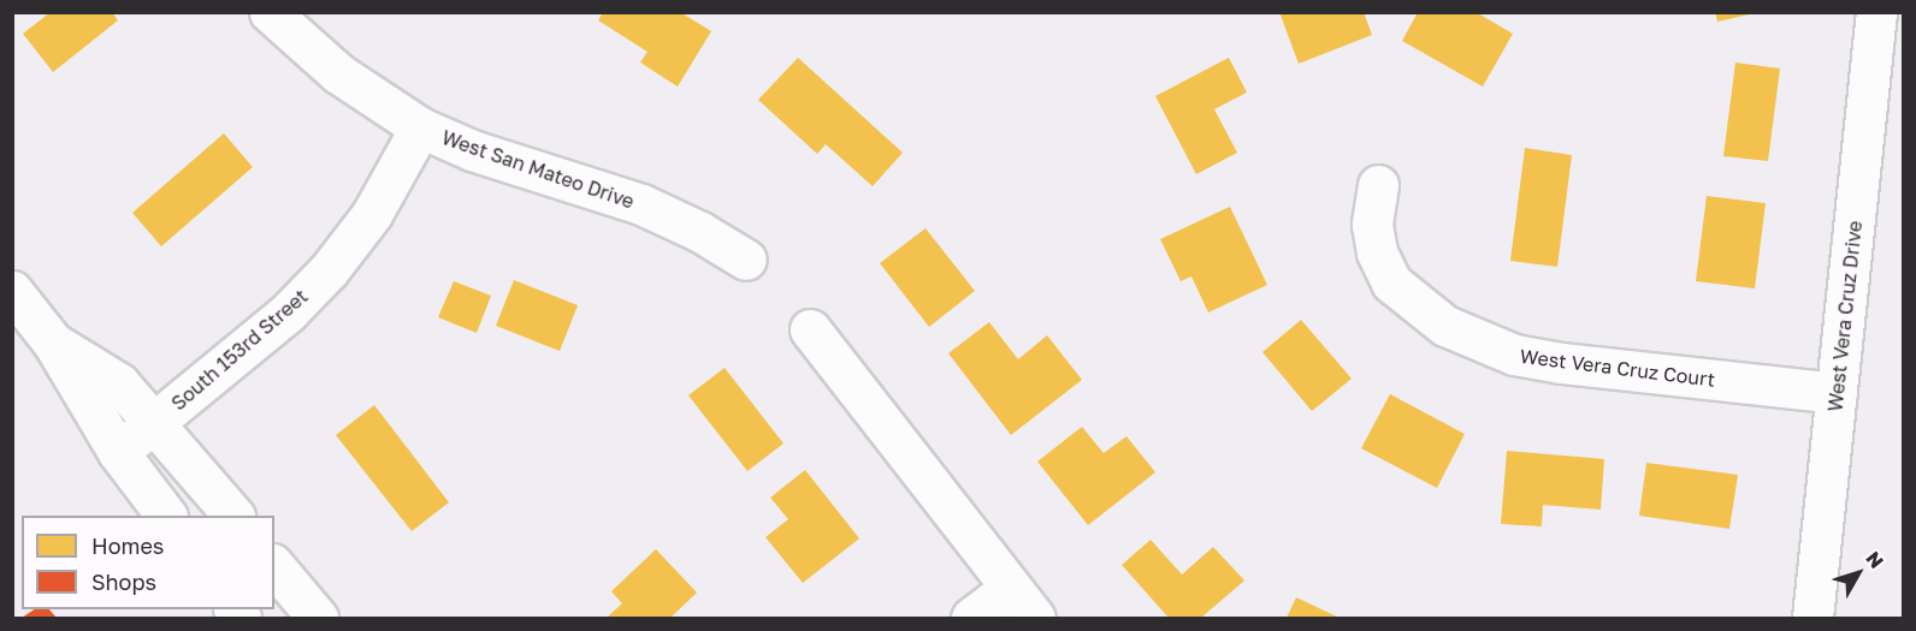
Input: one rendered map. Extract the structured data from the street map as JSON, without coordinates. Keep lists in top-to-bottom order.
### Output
{
  "streets": {
    "street": [
      "West San Mateo Drive",
      "West Vera Cruz Drive",
      "South 153rd Street",
      "West Vera Cruz Court"
    ]
  },
  "crossings": [
    ["West San Mateo Drive", "South 153rd Street"],
    ["West Vera Cruz Drive", "West Vera Cruz Court"]
  ],
  "legend": ["Homes", "Shops"],
  "north": "top right"
}
